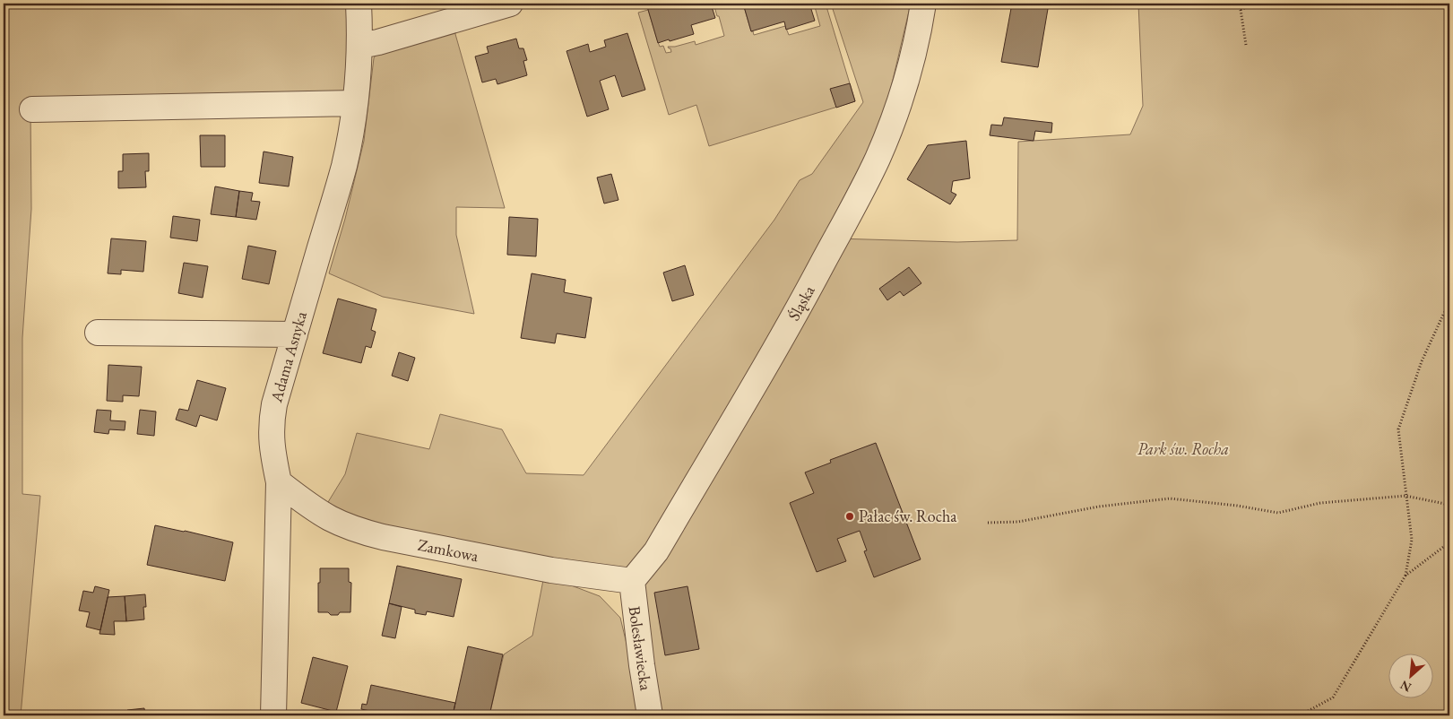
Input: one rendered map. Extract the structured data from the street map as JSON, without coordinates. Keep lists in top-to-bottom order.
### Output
{
  "streets": {
    "street": [
      "Śląska",
      "Adama Asnyka",
      "Zamkowa",
      "Bolesławiecka"
    ]
  },
  "crossings": [
    ["Śląska", "Zamkowa"],
    ["Śląska", "Bolesławiecka"],
    ["Adama Asnyka", "Zamkowa"],
    ["Zamkowa", "Bolesławiecka"]
  ],
  "parks": ["Park św. Rocha"],
  "places": ["Pałac św. Rocha"],
  "north": "bottom left"
}
